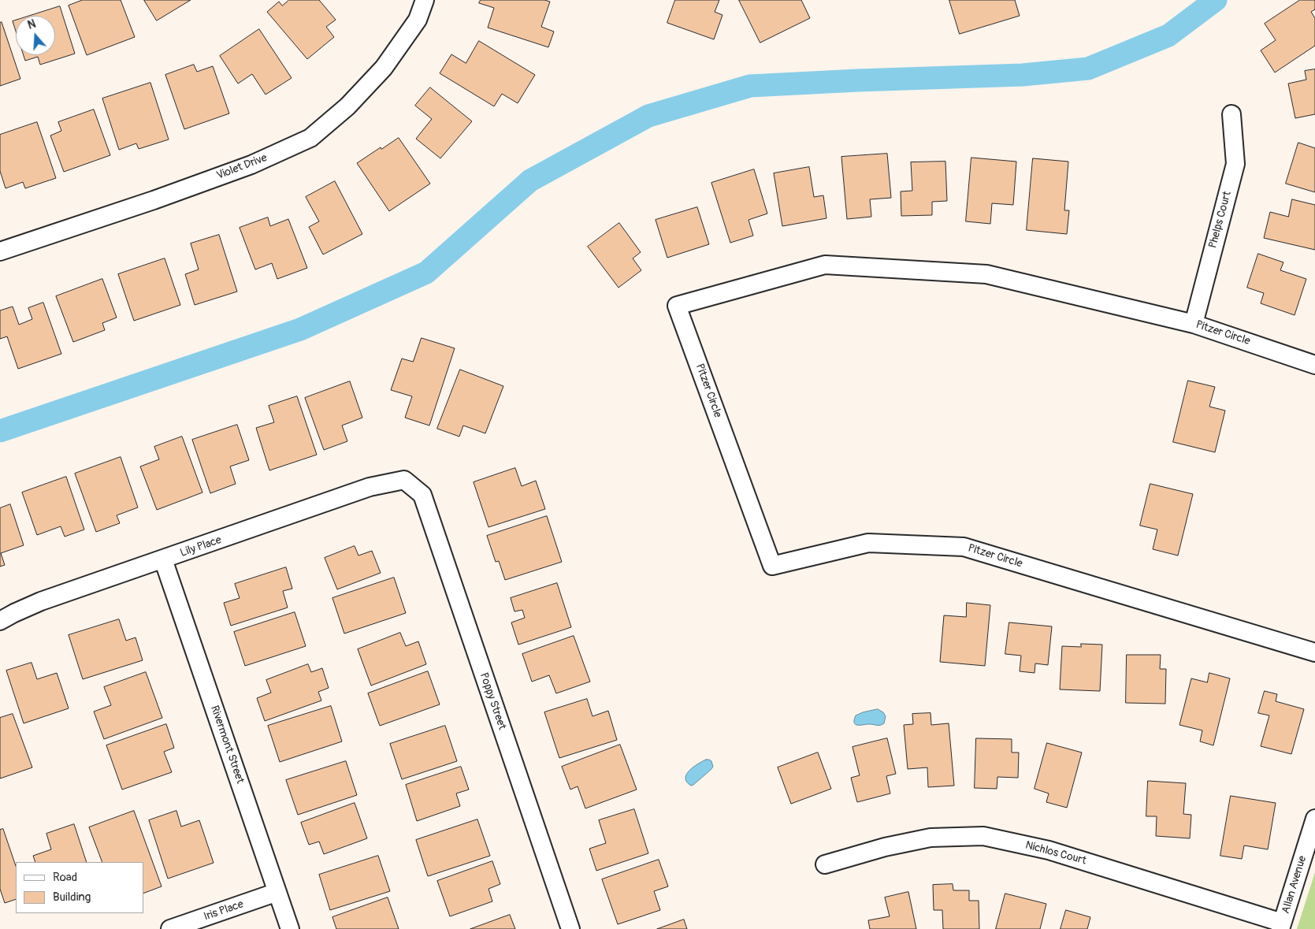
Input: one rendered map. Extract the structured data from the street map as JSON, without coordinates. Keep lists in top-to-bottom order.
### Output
{
  "streets": {
    "street": [
      "Violet Drive",
      "Phelps Court",
      "Pitzer Circle",
      "Lily Place",
      "Poppy Street",
      "Rivermont Street",
      "Nichlos Court",
      "Allan Avenue",
      "Iris Place"
    ]
  },
  "crossings": [
    ["Phelps Court", "Pitzer Circle"],
    ["Lily Place", "Poppy Street"],
    ["Lily Place", "Rivermont Street"],
    ["Rivermont Street", "Iris Place"],
    ["Nichlos Court", "Allan Avenue"]
  ],
  "legend": ["Road", "Building"],
  "north": "top"
}
